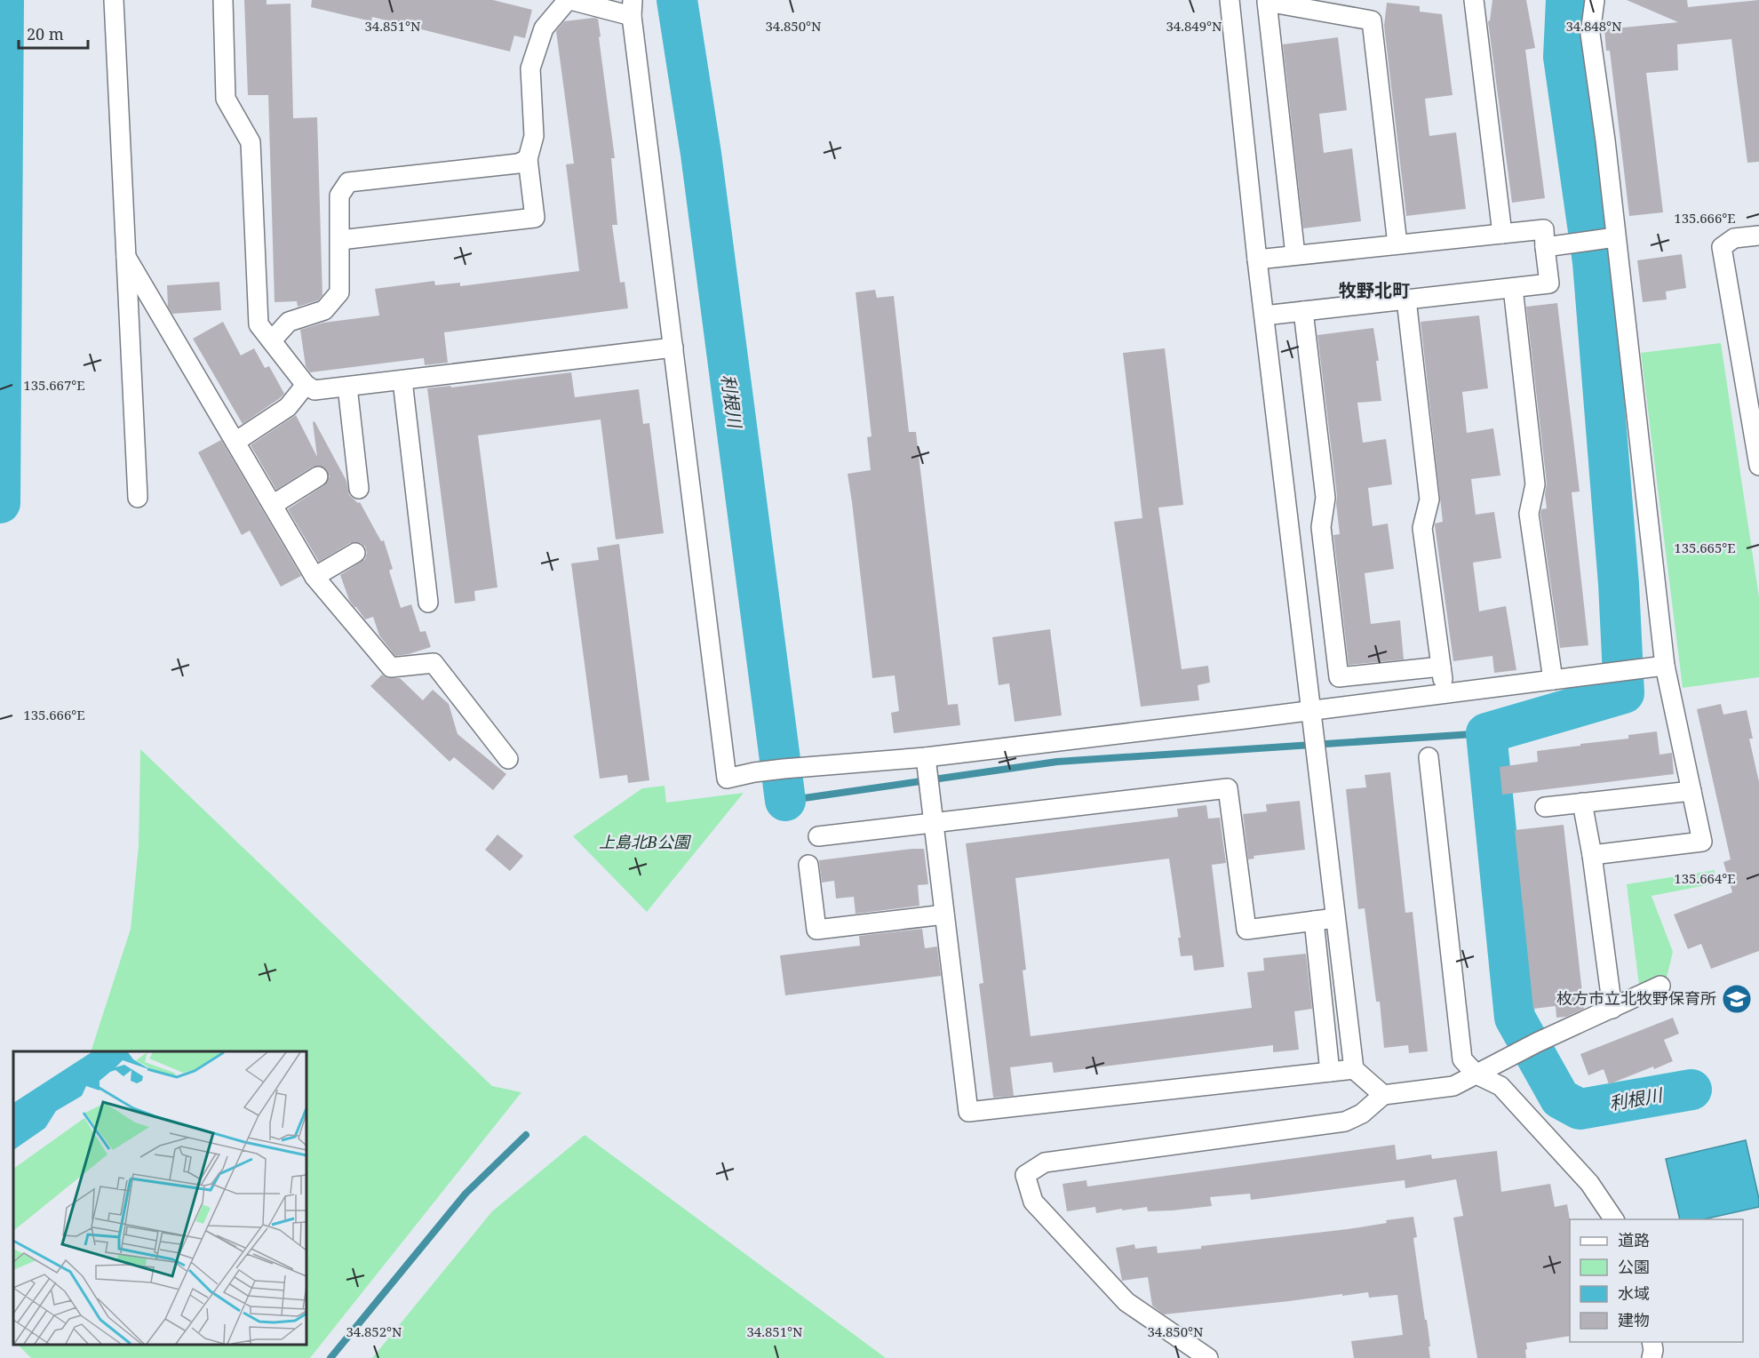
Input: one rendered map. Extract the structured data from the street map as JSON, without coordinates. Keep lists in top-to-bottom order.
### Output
{
  "districts": ["牧野北町"],
  "water": ["利根川"],
  "parks": ["上島北B公園"],
  "places": {
    "school or university": ["枚方市立北牧野保育所"]
  },
  "legend": [
    "道路",
    "公園",
    "水域",
    "建物"
  ],
  "scale_bar": "20 m",
  "coordinates": [
    "34.851°N",
    "34.850°N",
    "34.849°N",
    "34.848°N",
    "135.666°E",
    "135.667°E",
    "135.665°E",
    "135.664°E",
    "34.852°N"
  ]
}
